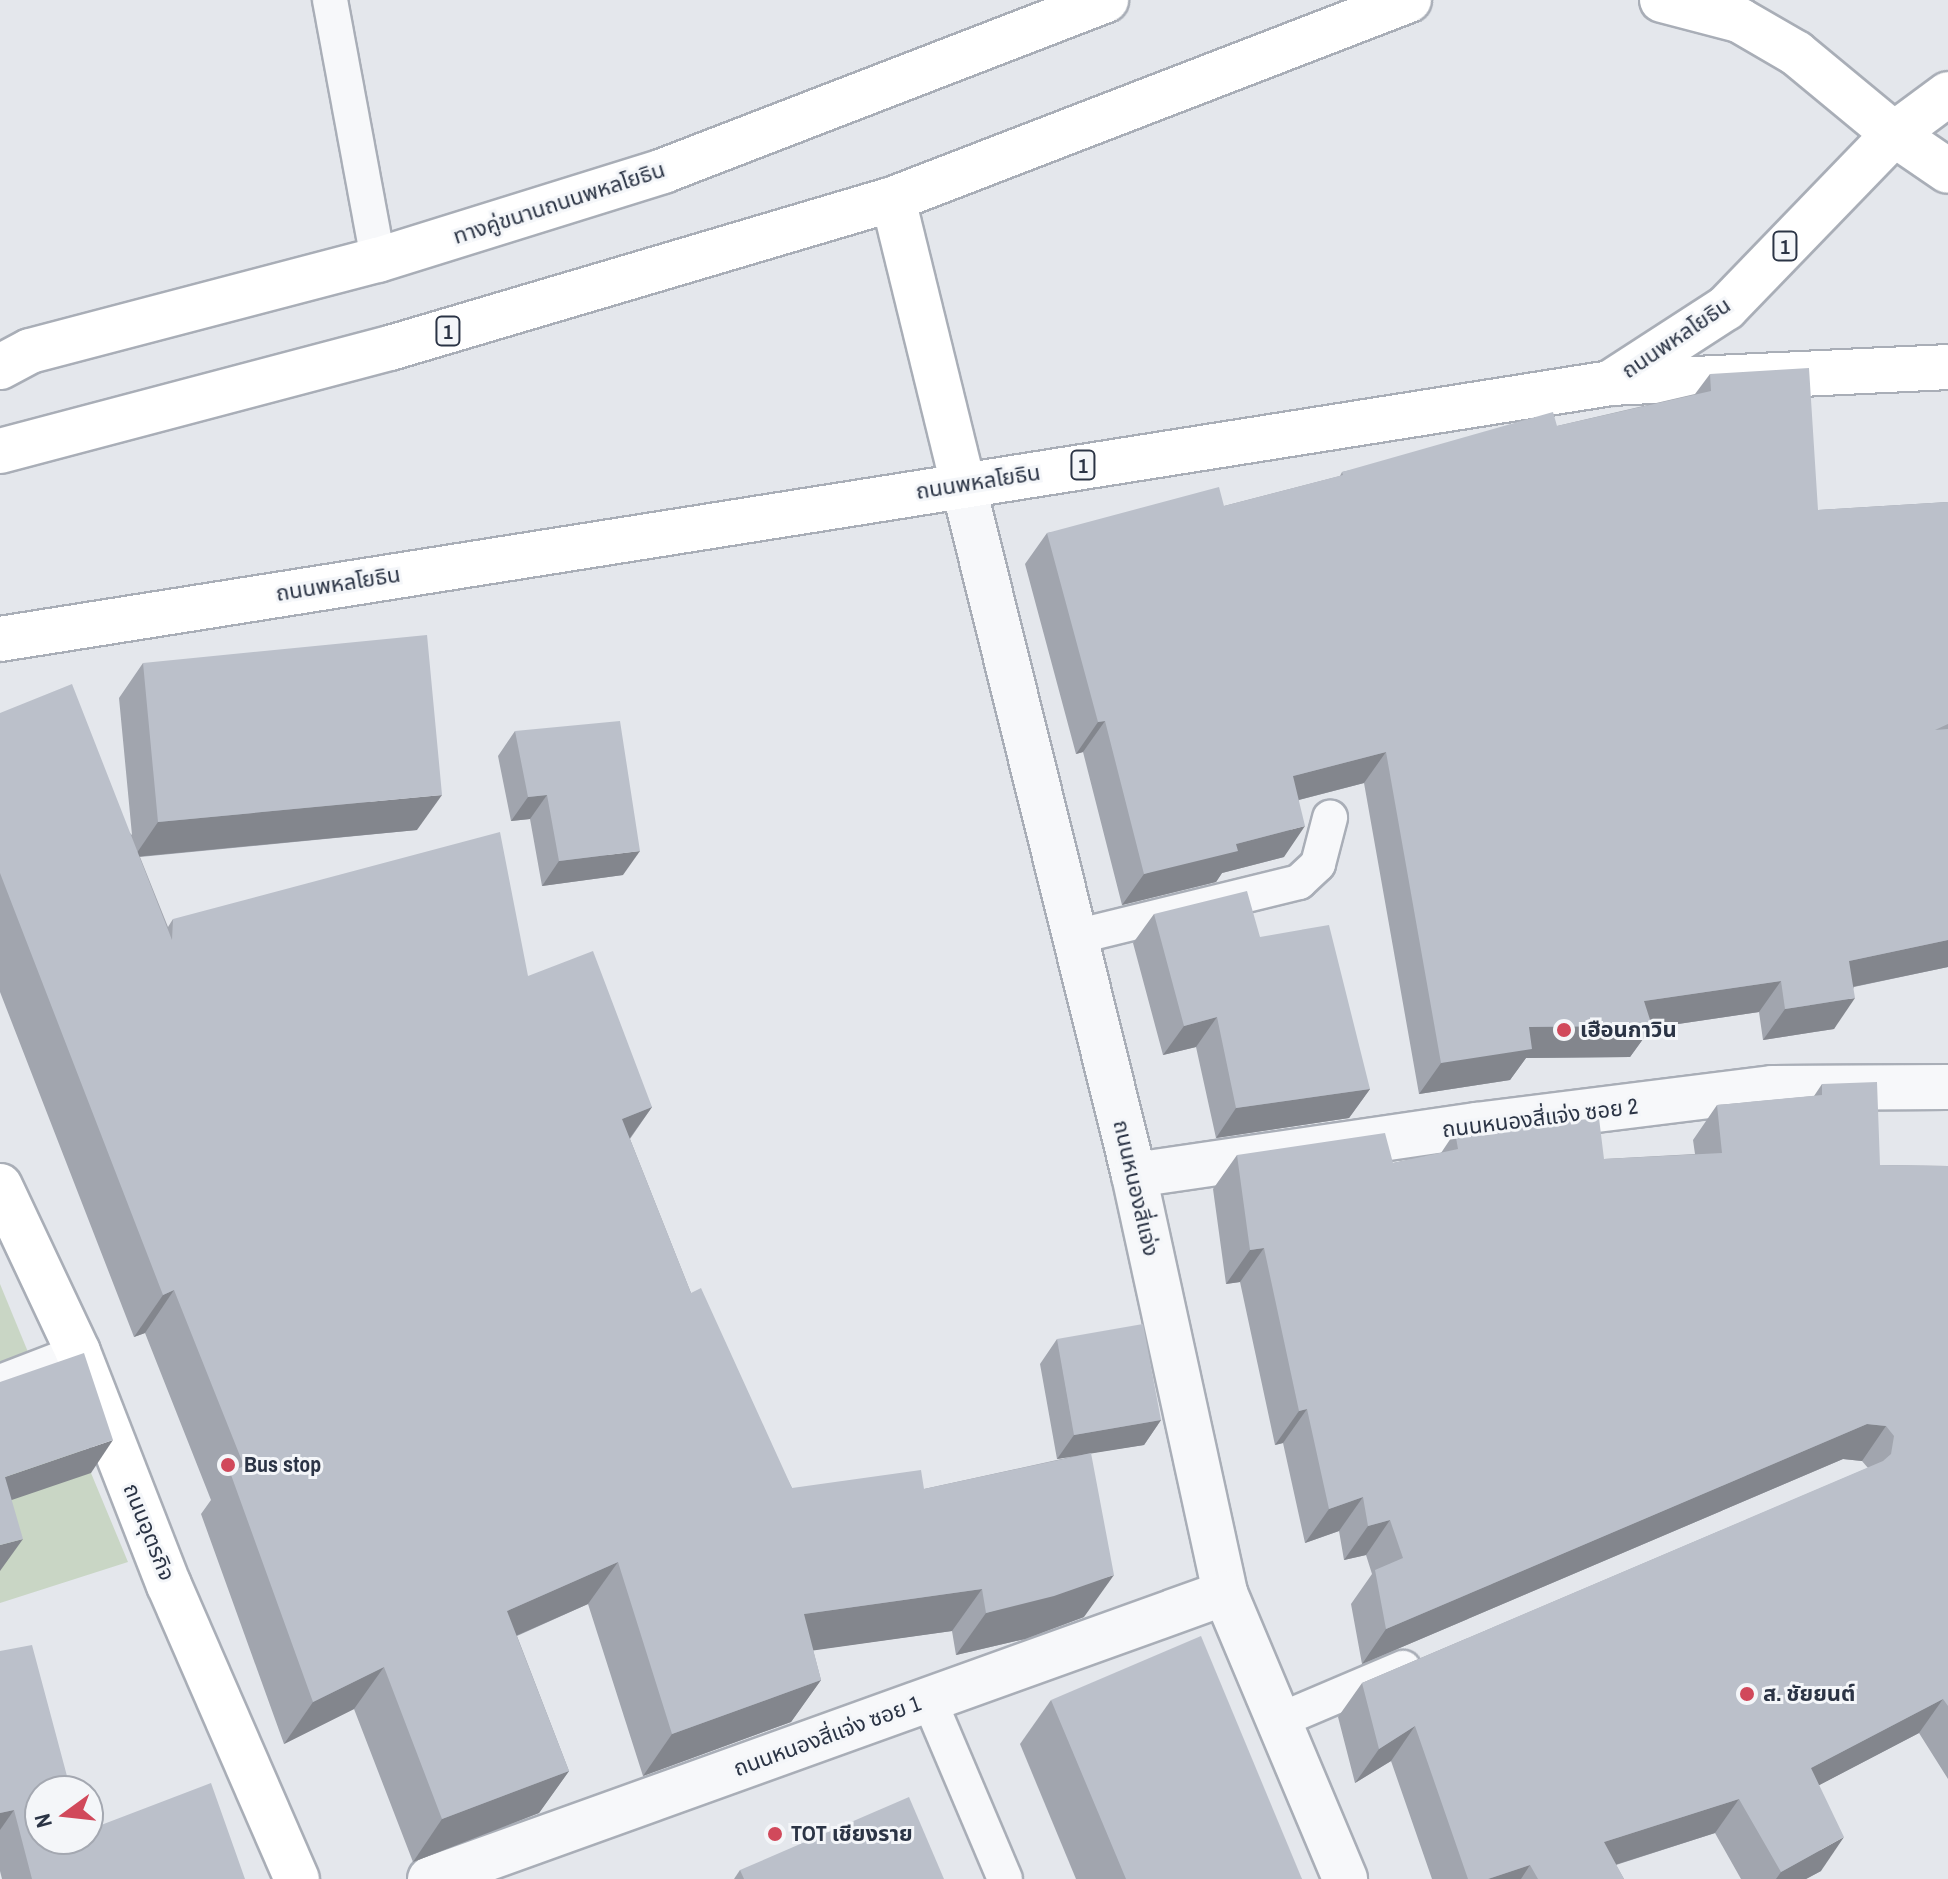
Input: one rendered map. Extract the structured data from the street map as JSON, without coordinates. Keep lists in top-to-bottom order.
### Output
{
  "streets": {
    "main road": [
      "ทางคู่ขนานถนนพหลโยธิน",
      "1",
      "ถนนพหลโยธิน",
      "ถนนอุตรกิจ"
    ],
    "street": ["ถนนหนองสี่แจ่ง ซอย 2", "ถนนหนองสี่แจ่ง", "ถนนหนองสี่แจ่ง ซอย 1"]
  },
  "crossings": [
    ["ถนนพหลโยธิน", "ถนนหนองสี่แจ่ง"],
    ["ถนนหนองสี่แจ่ง ซอย 2", "ถนนหนองสี่แจ่ง"],
    ["ถนนหนองสี่แจ่ง", "ถนนหนองสี่แจ่ง ซอย 1"]
  ],
  "places": [
    "เฮือนกาวิน",
    "Bus stop",
    "ส. ชัยยนต์",
    "TOT เชียงราย"
  ],
  "north": "left"
}
